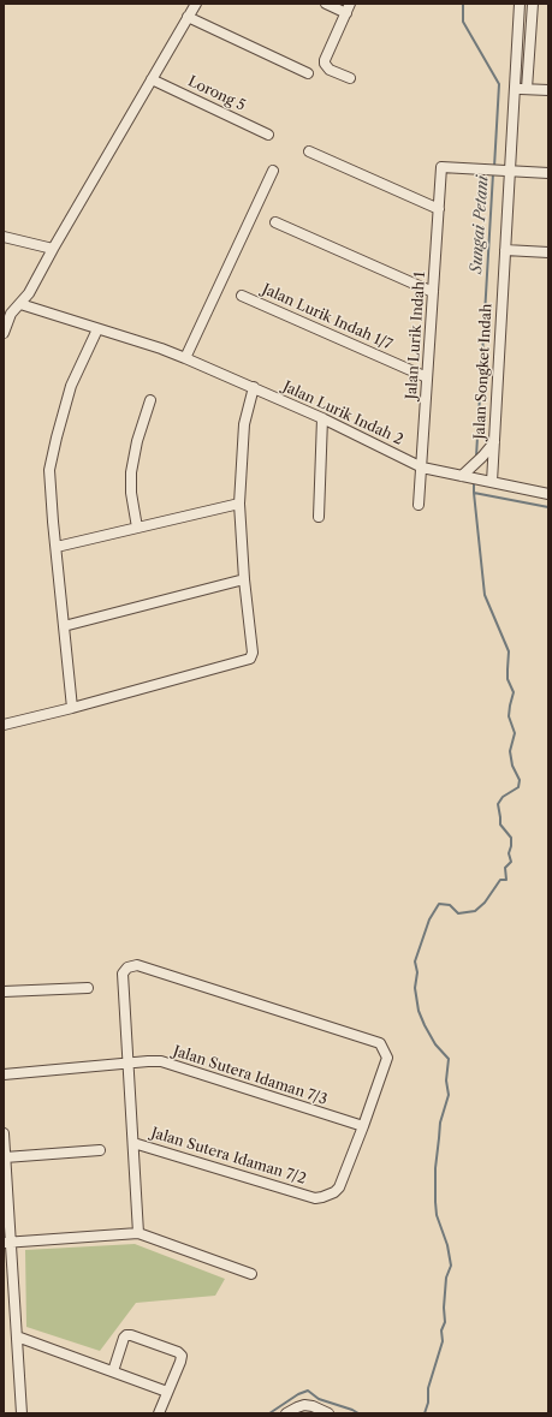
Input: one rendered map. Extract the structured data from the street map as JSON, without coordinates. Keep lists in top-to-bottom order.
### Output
{
  "streets": {
    "street": [
      "Lorong 5",
      "Jalan Lurik Indah 1/7",
      "Jalan Lurik Indah 1",
      "Jalan Songket Indah",
      "Jalan Lurik Indah 2",
      "Jalan Sutera Idaman 7/3",
      "Jalan Sutera Idaman 7/2"
    ]
  },
  "crossings": [
    ["Jalan Lurik Indah 1/7", "Jalan Lurik Indah 1"],
    ["Jalan Lurik Indah 1", "Jalan Songket Indah"],
    ["Jalan Lurik Indah 1", "Jalan Lurik Indah 2"],
    ["Jalan Songket Indah", "Jalan Lurik Indah 2"],
    ["Jalan Sutera Idaman 7/3", "Jalan Sutera Idaman 7/2"]
  ],
  "water": ["Sungai Petani"]
}
